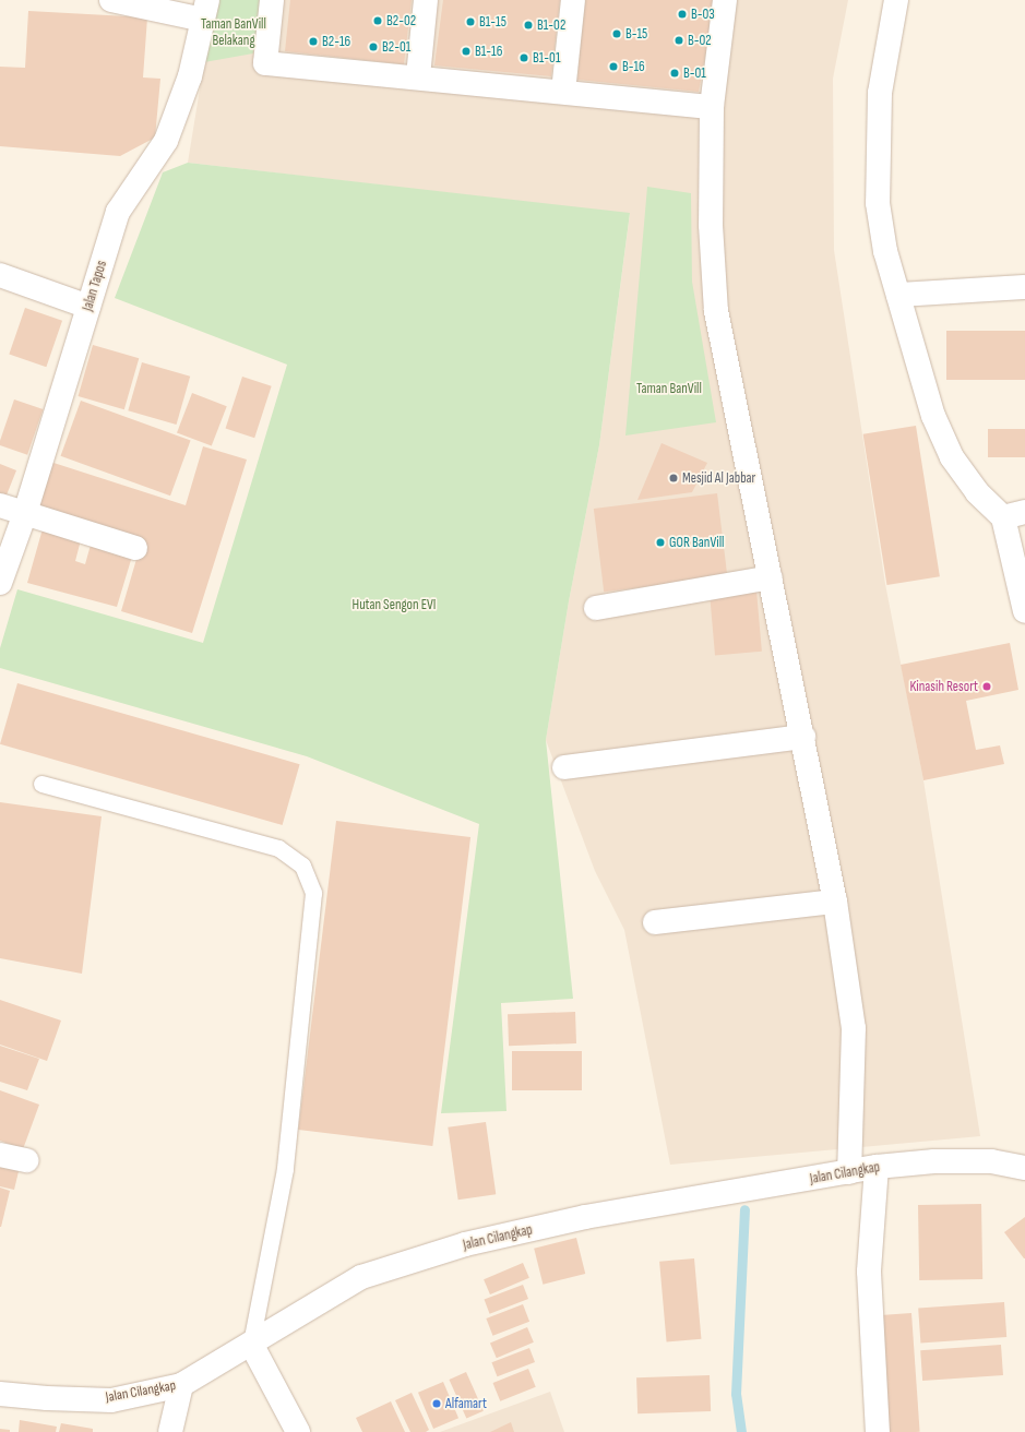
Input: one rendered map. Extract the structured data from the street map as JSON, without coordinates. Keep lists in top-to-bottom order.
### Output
{
  "streets": {
    "street": ["Jalan Tapos", "Jalan Cilangkap"]
  },
  "parks": ["Taman BanVill Belakang", "Taman BanVill", "Hutan Sengon EVI"],
  "places": [
    "B-03",
    "B2-02",
    "B1-15",
    "B1-02",
    "B-15",
    "B-02",
    "B2-16",
    "B2-01",
    "B1-16",
    "B1-01",
    "B-16",
    "B-01",
    "Mesjid Al Jabbar",
    "GOR BanVill",
    "Kinasih Resort",
    "Alfamart"
  ]
}
